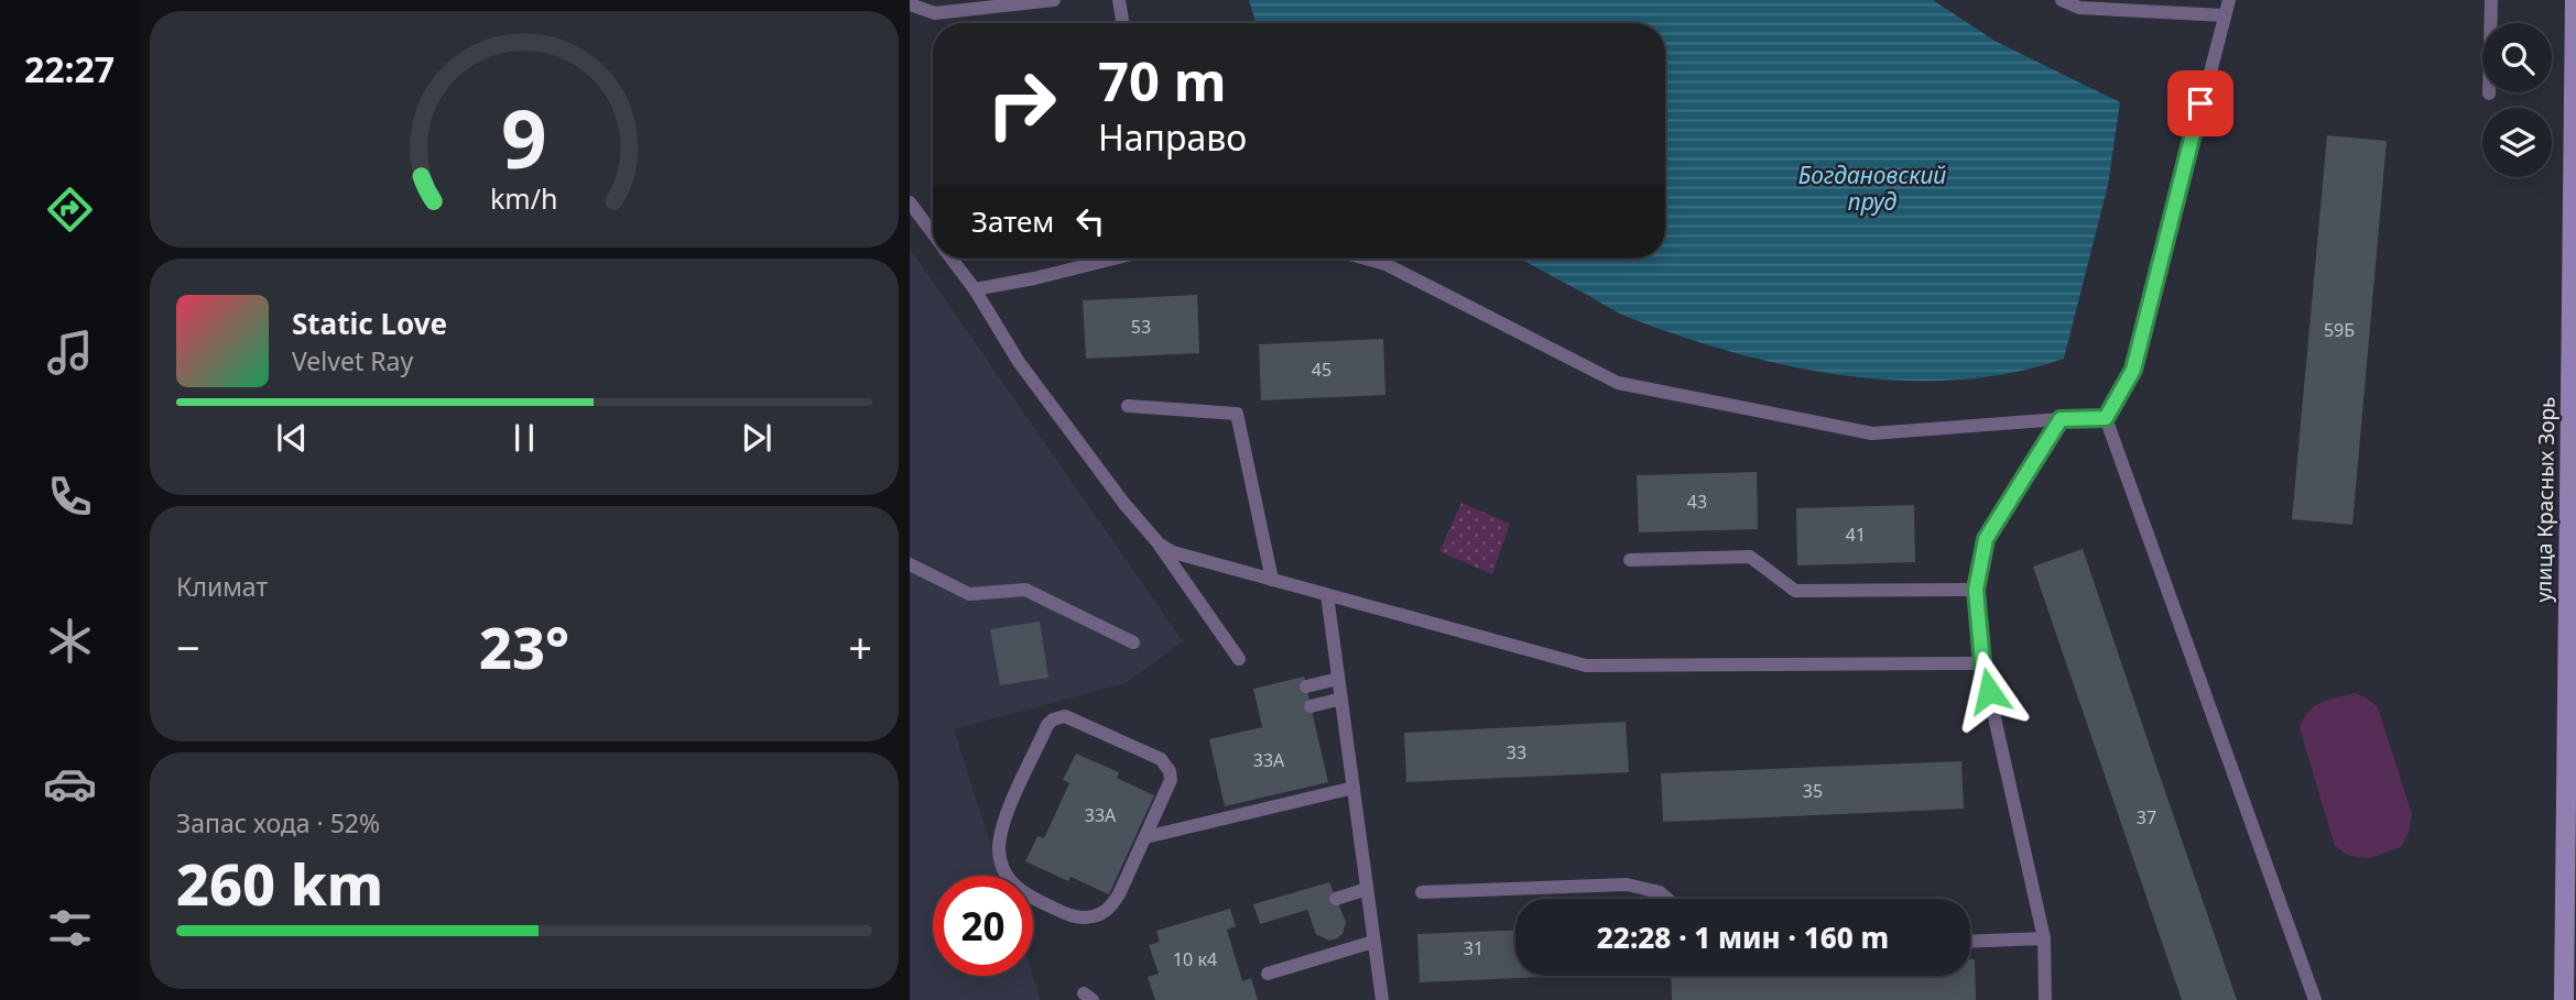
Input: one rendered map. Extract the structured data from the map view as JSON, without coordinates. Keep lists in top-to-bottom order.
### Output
{
  "streets": {
    "street": ["улица Красных Зорь"]
  },
  "water": ["Богдановский пруд"],
  "house_numbers": [
    "53",
    "59Б",
    "45",
    "43",
    "41",
    "33",
    "33А",
    "35",
    "33А",
    "37",
    "31",
    "10 к4"
  ],
  "page": {
    "tabs": "22:27",
    "turn": ["70 m", "Направо"],
    "then": "Затем",
    "song": ["Static Love", "Velvet Ray"],
    "tile": [
      "Климат",
      ["Запас хода · 52%", "260 km"]
    ],
    "heat": ["−", "23°", "+"],
    "limit": "20",
    "trip": "22:28 · 1 мин · 160 m",
    "gauge": ["9", "km/h"]
  }
}
